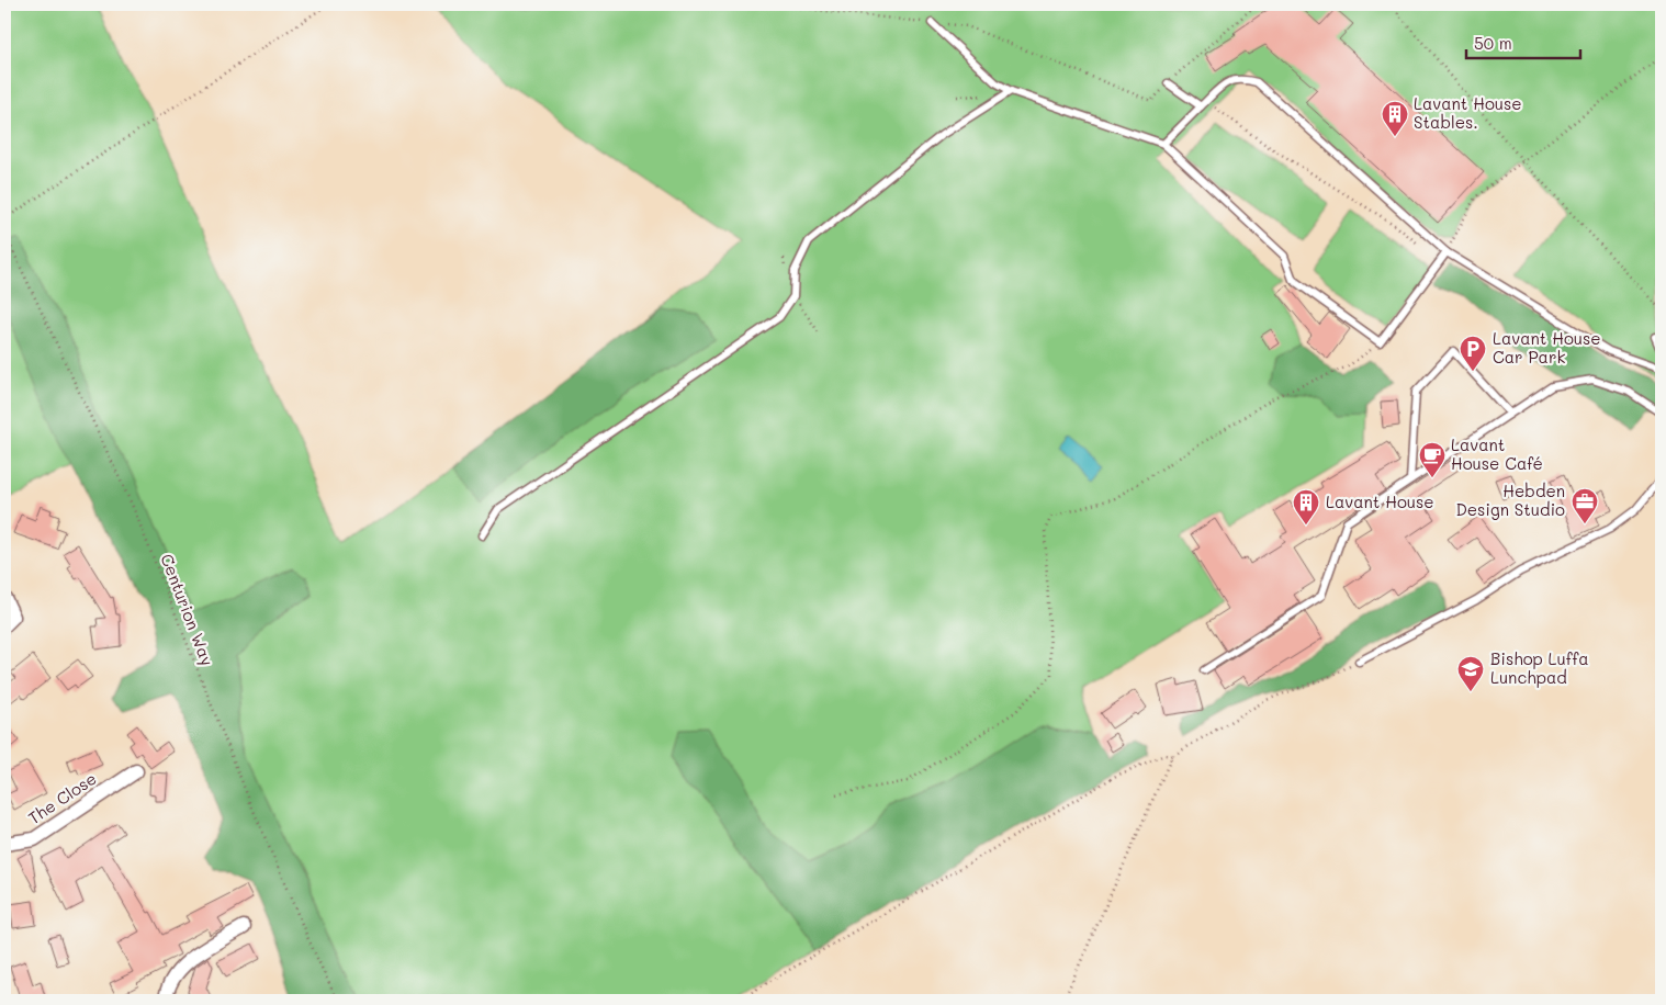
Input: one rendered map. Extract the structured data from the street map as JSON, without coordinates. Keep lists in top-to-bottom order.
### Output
{
  "streets": {
    "street": ["The Close"],
    "path": ["Centurion Way"]
  },
  "places": {
    "building": ["Lavant House Stables.", "Lavant House"],
    "parking": ["Lavant House Car Park"],
    "cafe": ["Lavant House Café"],
    "office": ["Hebden Design Studio"],
    "school or university": ["Bishop Luffa Lunchpad"]
  },
  "scale_bar": "50 m"
}
